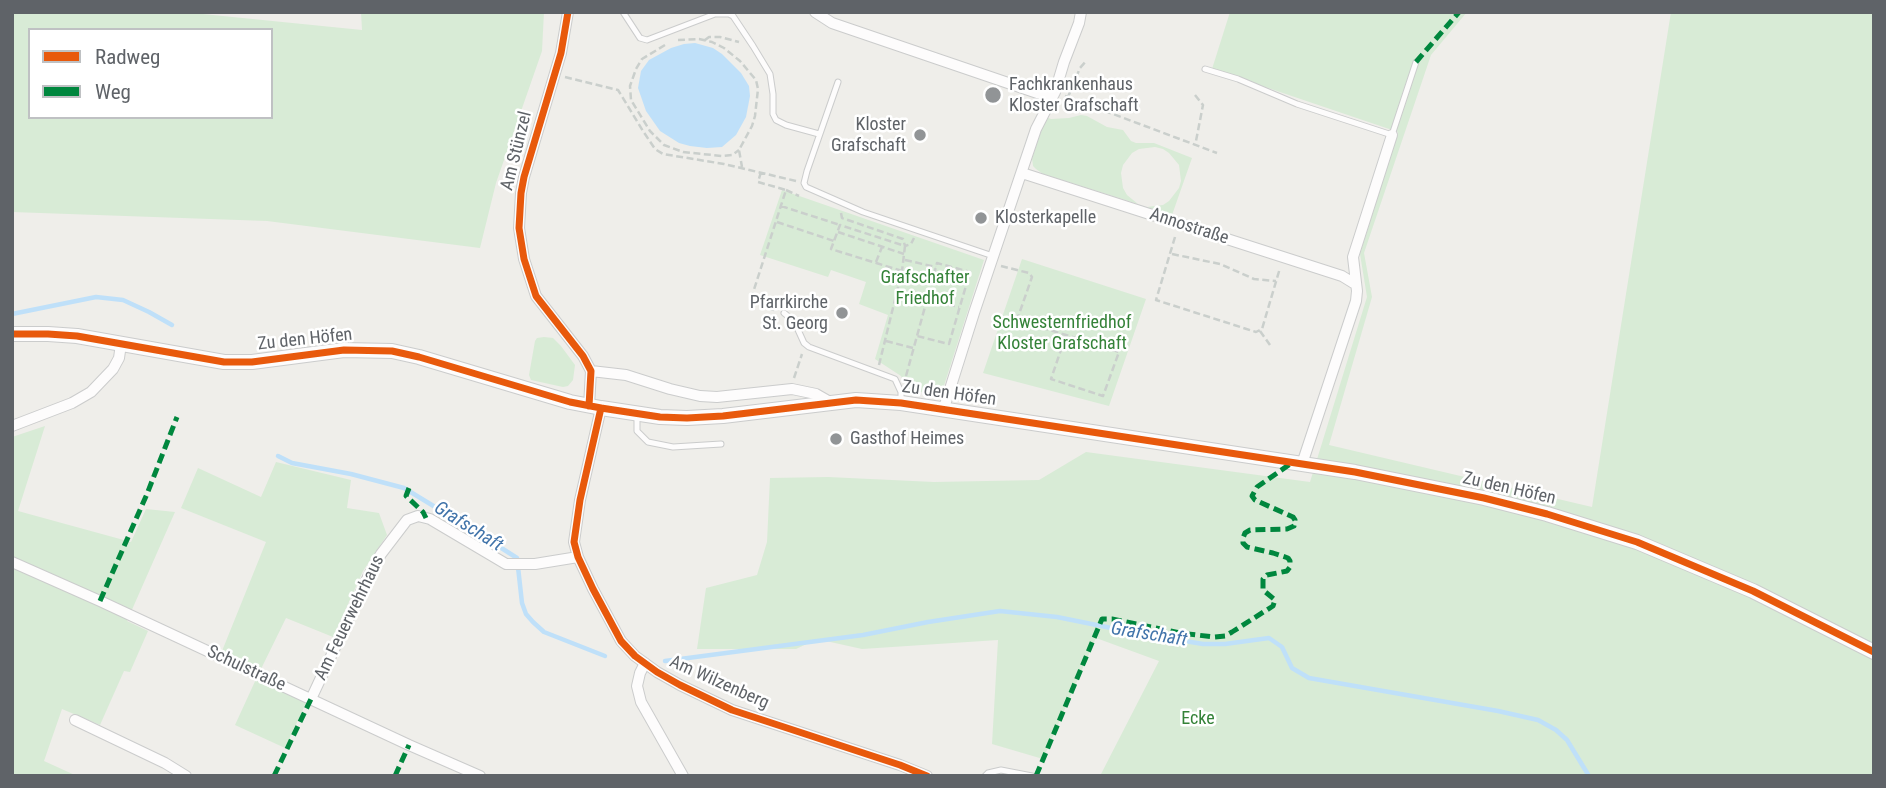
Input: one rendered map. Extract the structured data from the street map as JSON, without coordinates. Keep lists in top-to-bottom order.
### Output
{
  "streets": {
    "street": [
      "Am Stünzel",
      "Annostraße",
      "Zu den Höfen",
      "Am Feuerwehrhaus",
      "Schulstraße",
      "Am Wilzenberg"
    ]
  },
  "crossings": [
    ["Zu den Höfen", "Am Wilzenberg"],
    ["Am Feuerwehrhaus", "Schulstraße"],
    ["Am Feuerwehrhaus", "Am Wilzenberg"]
  ],
  "water": ["Grafschaft"],
  "parks": ["Grafschafter Friedhof", "Schwesternfriedhof Kloster Grafschaft", "Ecke"],
  "places": [
    "Fachkrankenhaus Kloster Grafschaft",
    "Kloster Grafschaft",
    "Klosterkapelle",
    "Pfarrkirche St. Georg",
    "Gasthof Heimes"
  ],
  "legend": ["Radweg", "Weg"]
}
